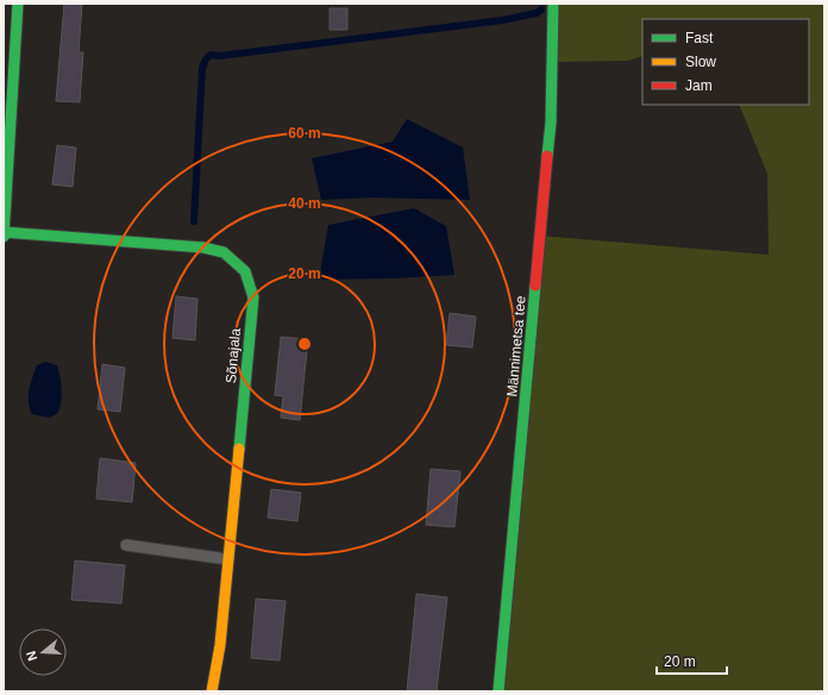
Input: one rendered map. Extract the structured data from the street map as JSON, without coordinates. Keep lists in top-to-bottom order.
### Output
{
  "streets": {
    "street": ["Männimetsa tee", "Sõnajala"]
  },
  "legend": ["Fast", "Slow", "Jam"],
  "scale_bar": "20 m",
  "north": "left",
  "rings": ["60 m", "40 m", "20 m"]
}
